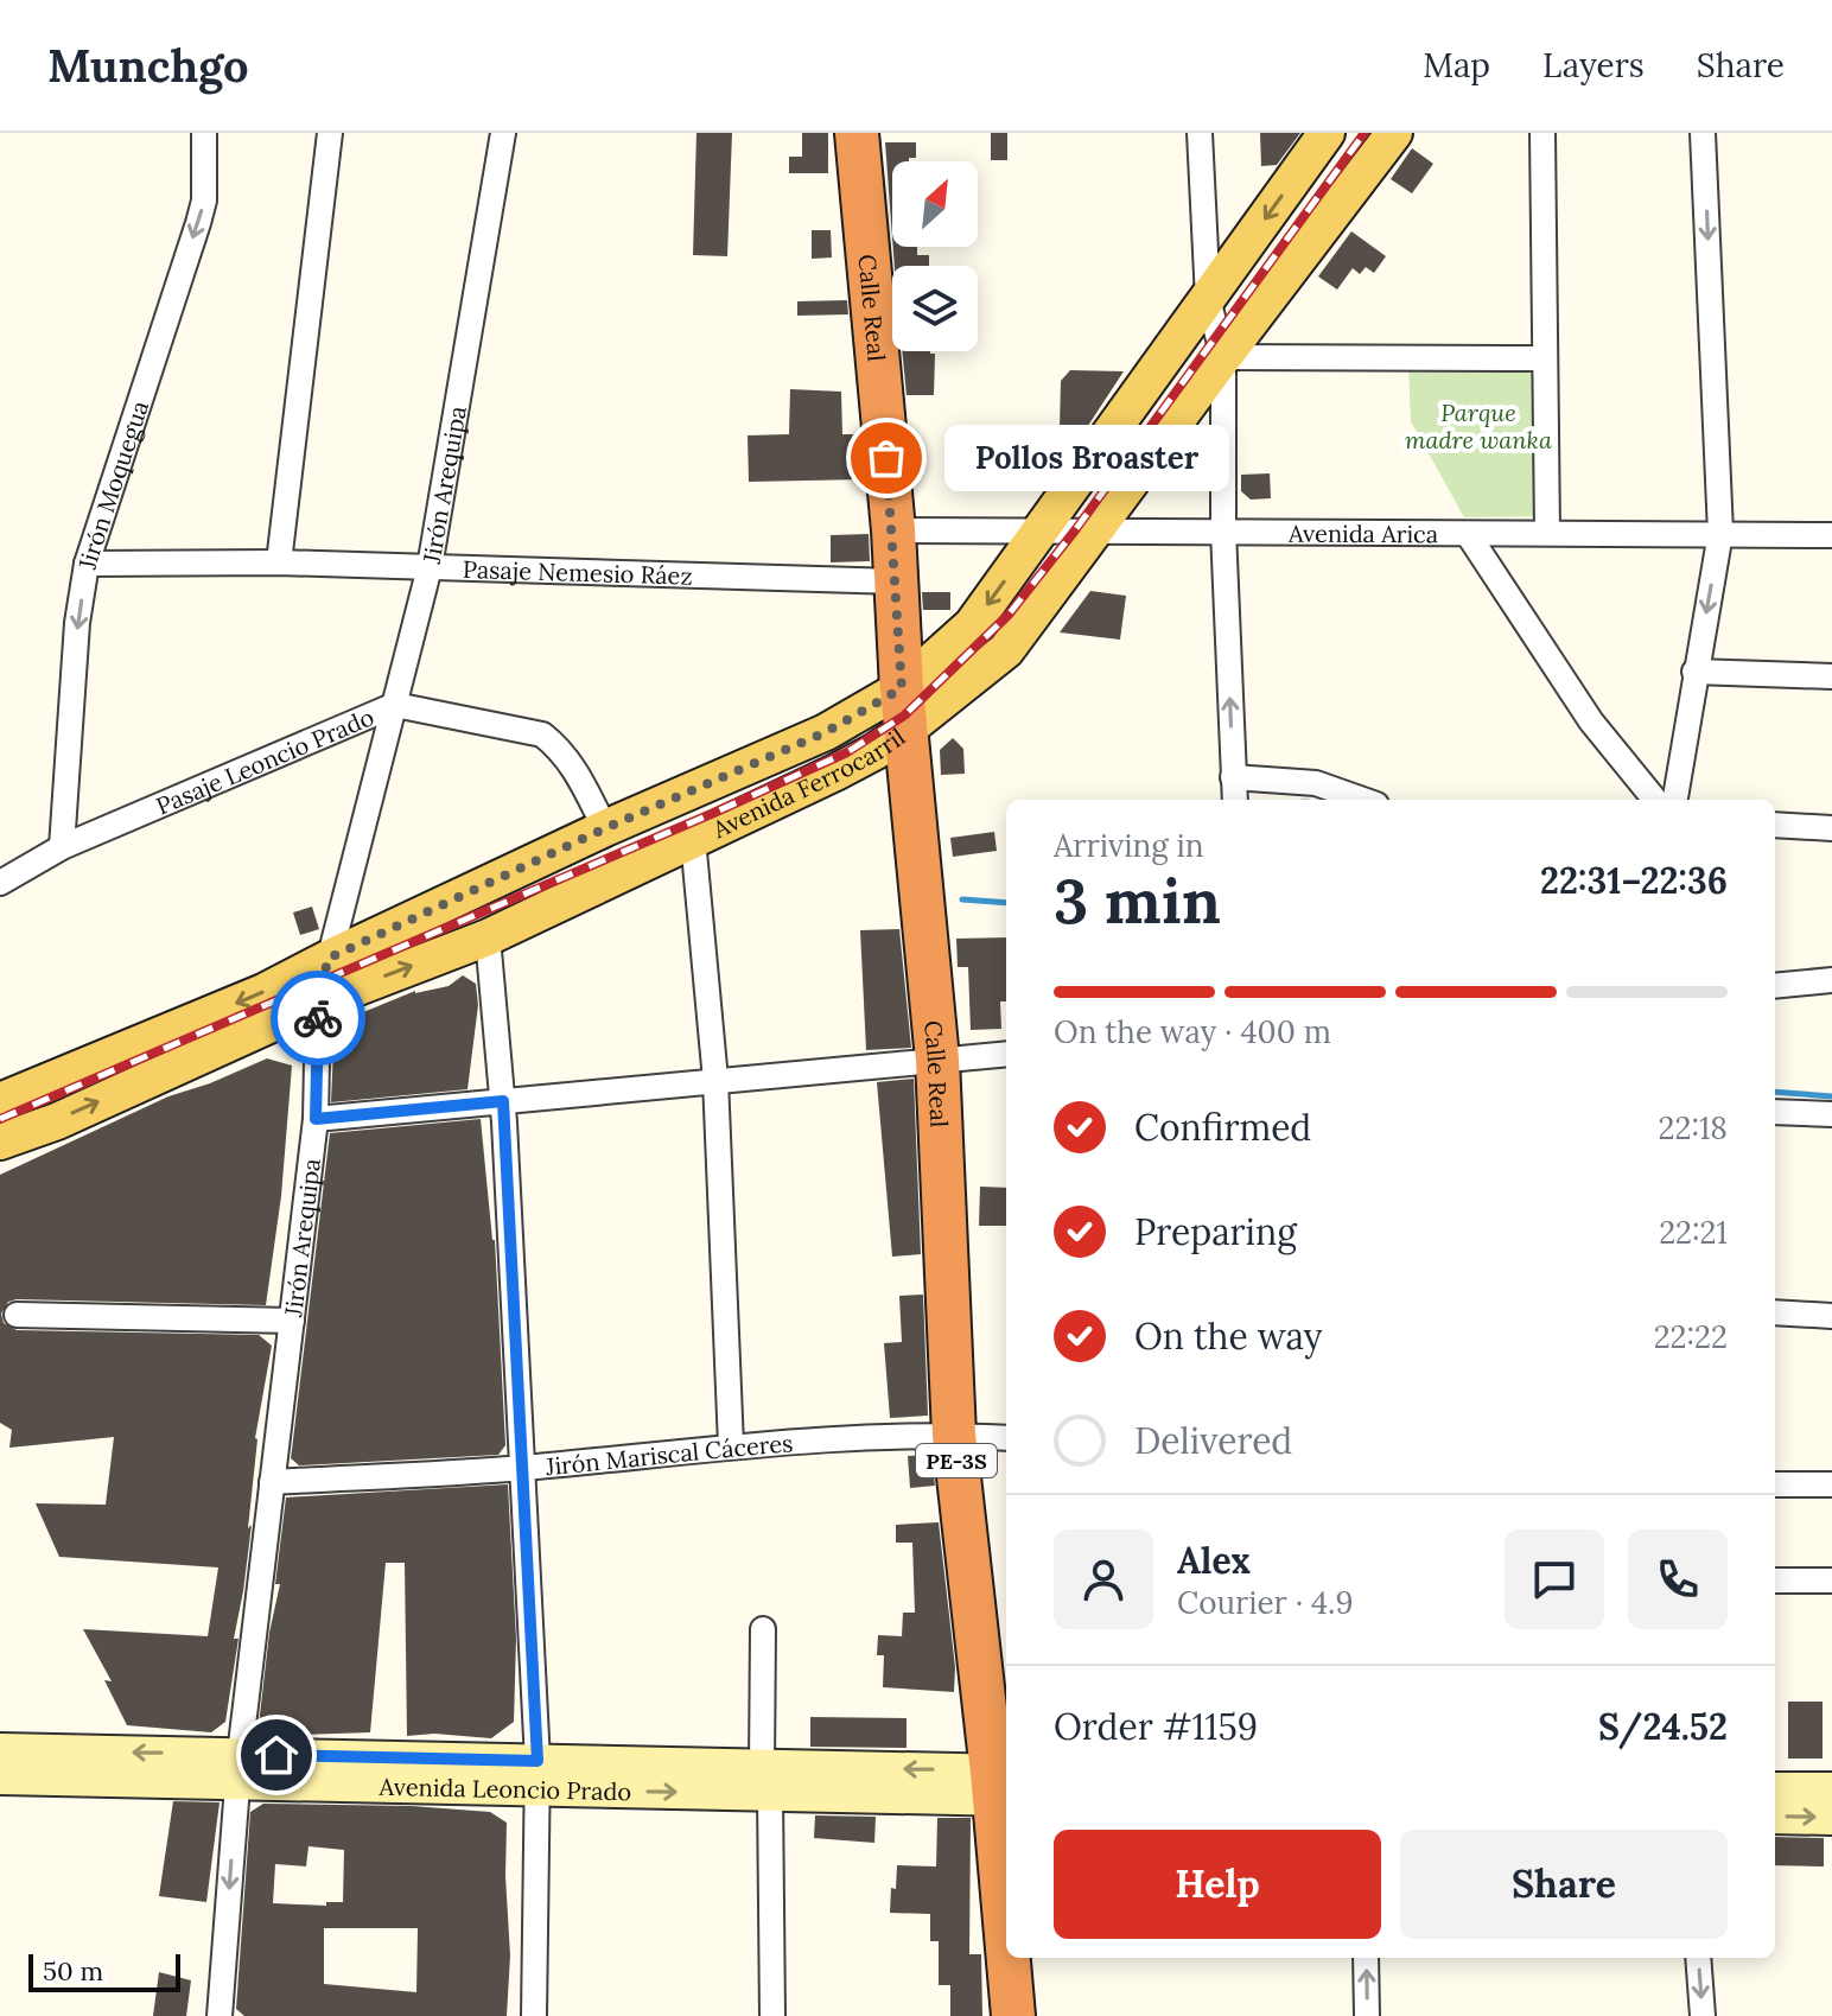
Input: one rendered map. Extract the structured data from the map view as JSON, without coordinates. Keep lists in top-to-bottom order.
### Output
{
  "streets": {
    "highway": ["Calle Real", "PE-3S"],
    "main road": ["Avenida Ferrocarril"],
    "street": [
      "Jirón Arequipa",
      "Jirón Moquegua",
      "Avenida Arica",
      "Pasaje Nemesio Ráez",
      "Pasaje Leoncio Prado",
      "Jirón Mariscal Cáceres",
      "Avenida Leoncio Prado"
    ]
  },
  "crossings": [
    ["Calle Real", "Avenida Arica"],
    ["Calle Real", "Pasaje Nemesio Ráez"],
    ["Calle Real", "Avenida Ferrocarril"],
    ["Calle Real", "Jirón Mariscal Cáceres"],
    ["Calle Real", "Avenida Leoncio Prado"],
    ["Jirón Arequipa", "Pasaje Nemesio Ráez"],
    ["Jirón Arequipa", "Pasaje Leoncio Prado"],
    ["Jirón Arequipa", "Avenida Ferrocarril"],
    ["Jirón Arequipa", "Jirón Mariscal Cáceres"],
    ["Jirón Arequipa", "Avenida Leoncio Prado"],
    ["Jirón Moquegua", "Pasaje Nemesio Ráez"],
    ["Jirón Moquegua", "Pasaje Leoncio Prado"],
    ["Avenida Arica", "Avenida Ferrocarril"],
    ["Pasaje Leoncio Prado", "Avenida Ferrocarril"]
  ],
  "parks": ["Parque madre wanka"],
  "places": ["Pollos Broaster"],
  "scale_bar": "50 m",
  "north": "top right",
  "page": {
    "header": "Munchgo",
    "nav": ["Map", "Layers", "Share"],
    "bubble": "Pollos Broaster",
    "heading": ["3 min", "Arriving in", "22:31–22:36"],
    "panel": [
      "Alex",
      "Courier · 4.9",
      "Order #1159",
      "S/24.52"
    ],
    "bar": "On the way · 400 m",
    "list": [
      ["Confirmed", "22:18"],
      ["Preparing", "22:21"],
      ["On the way", "22:22"],
      "Delivered"
    ],
    "buttons": ["Help", "Share"],
    "scale": "50 m"
  }
}
